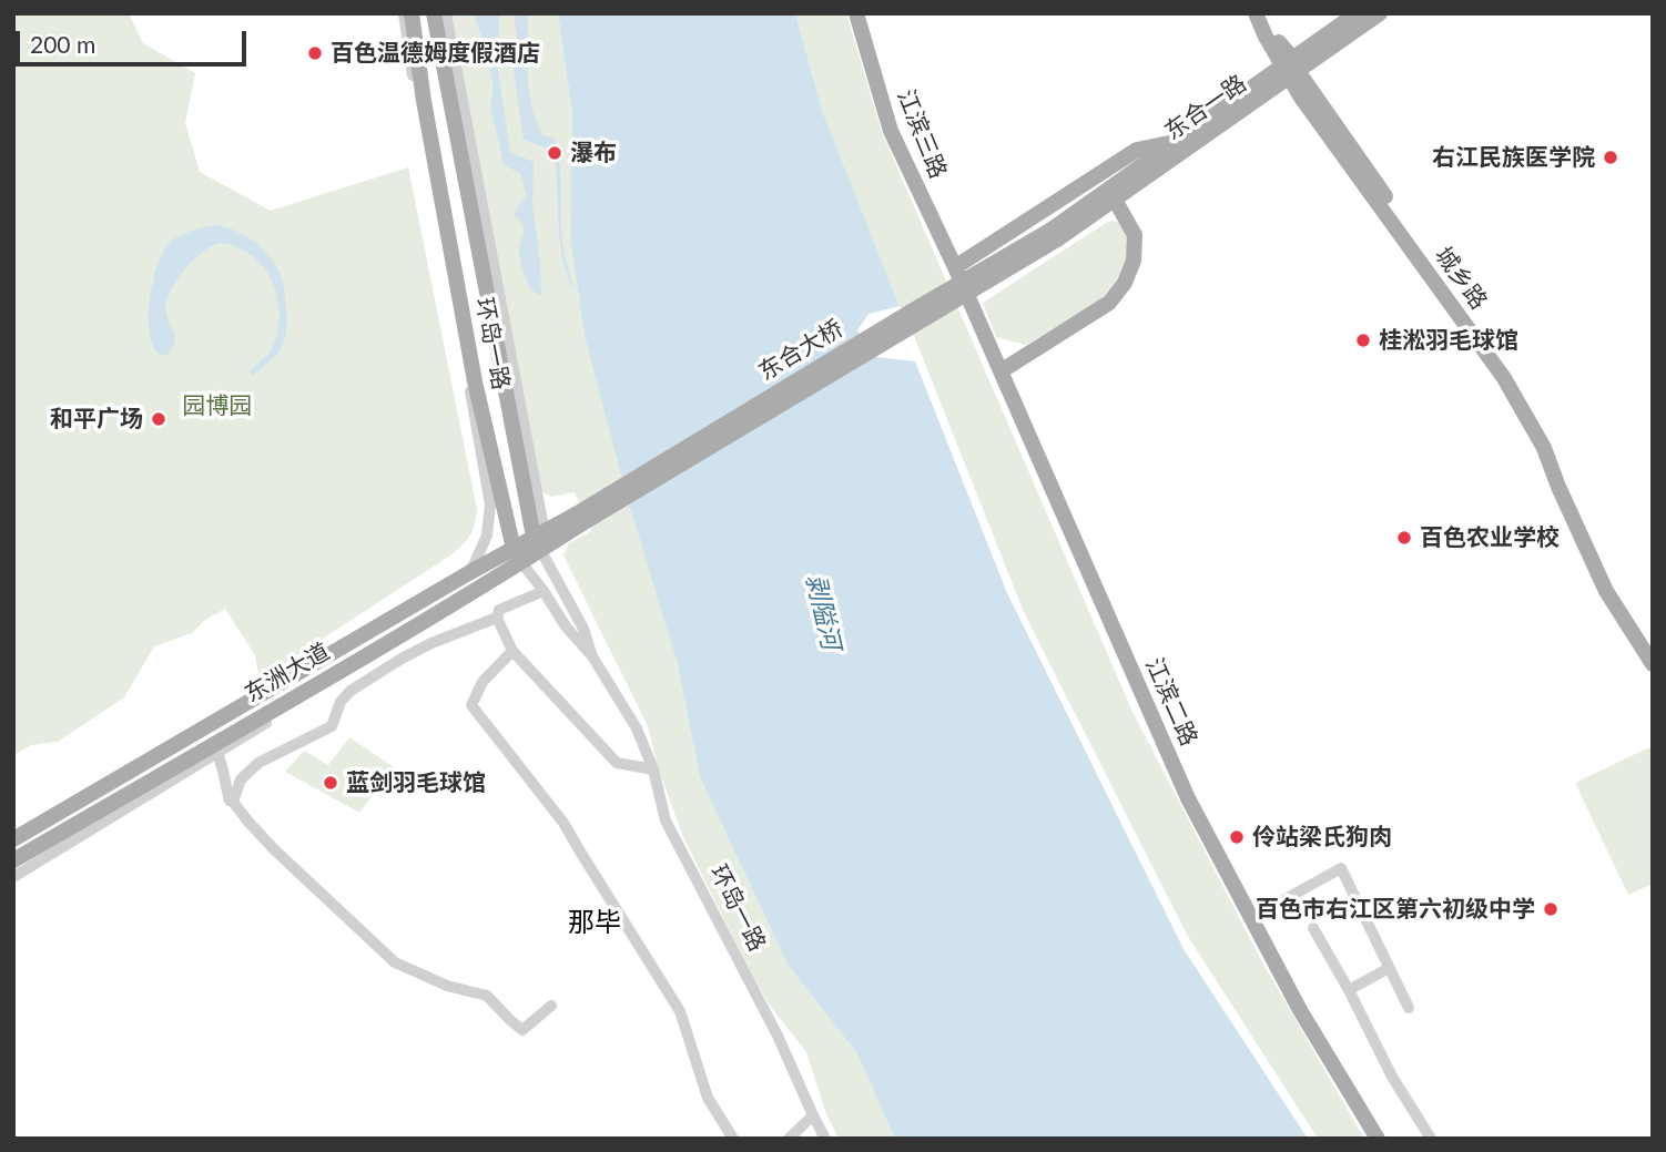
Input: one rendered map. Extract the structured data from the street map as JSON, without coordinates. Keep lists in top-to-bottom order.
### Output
{
  "streets": {
    "main road": [
      "东合一路",
      "江滨三路",
      "城乡路",
      "环岛一路",
      "东合大桥",
      "东洲大道",
      "江滨二路"
    ]
  },
  "crossings": [
    ["东合一路", "城乡路"],
    ["东合一路", "东合大桥"],
    ["江滨三路", "江滨二路"],
    ["环岛一路", "东洲大道"],
    ["东合大桥", "东洲大道"]
  ],
  "districts": ["那毕"],
  "water": ["剥隘河"],
  "parks": ["园博园"],
  "places": [
    "百色温德姆度假酒店",
    "瀑布",
    "右江民族医学院",
    "桂淞羽毛球馆",
    "和平广场",
    "百色农业学校",
    "蓝剑羽毛球馆",
    "伶站梁氏狗肉",
    "百色市右江区第六初级中学"
  ],
  "scale_bar": "200 m"
}
